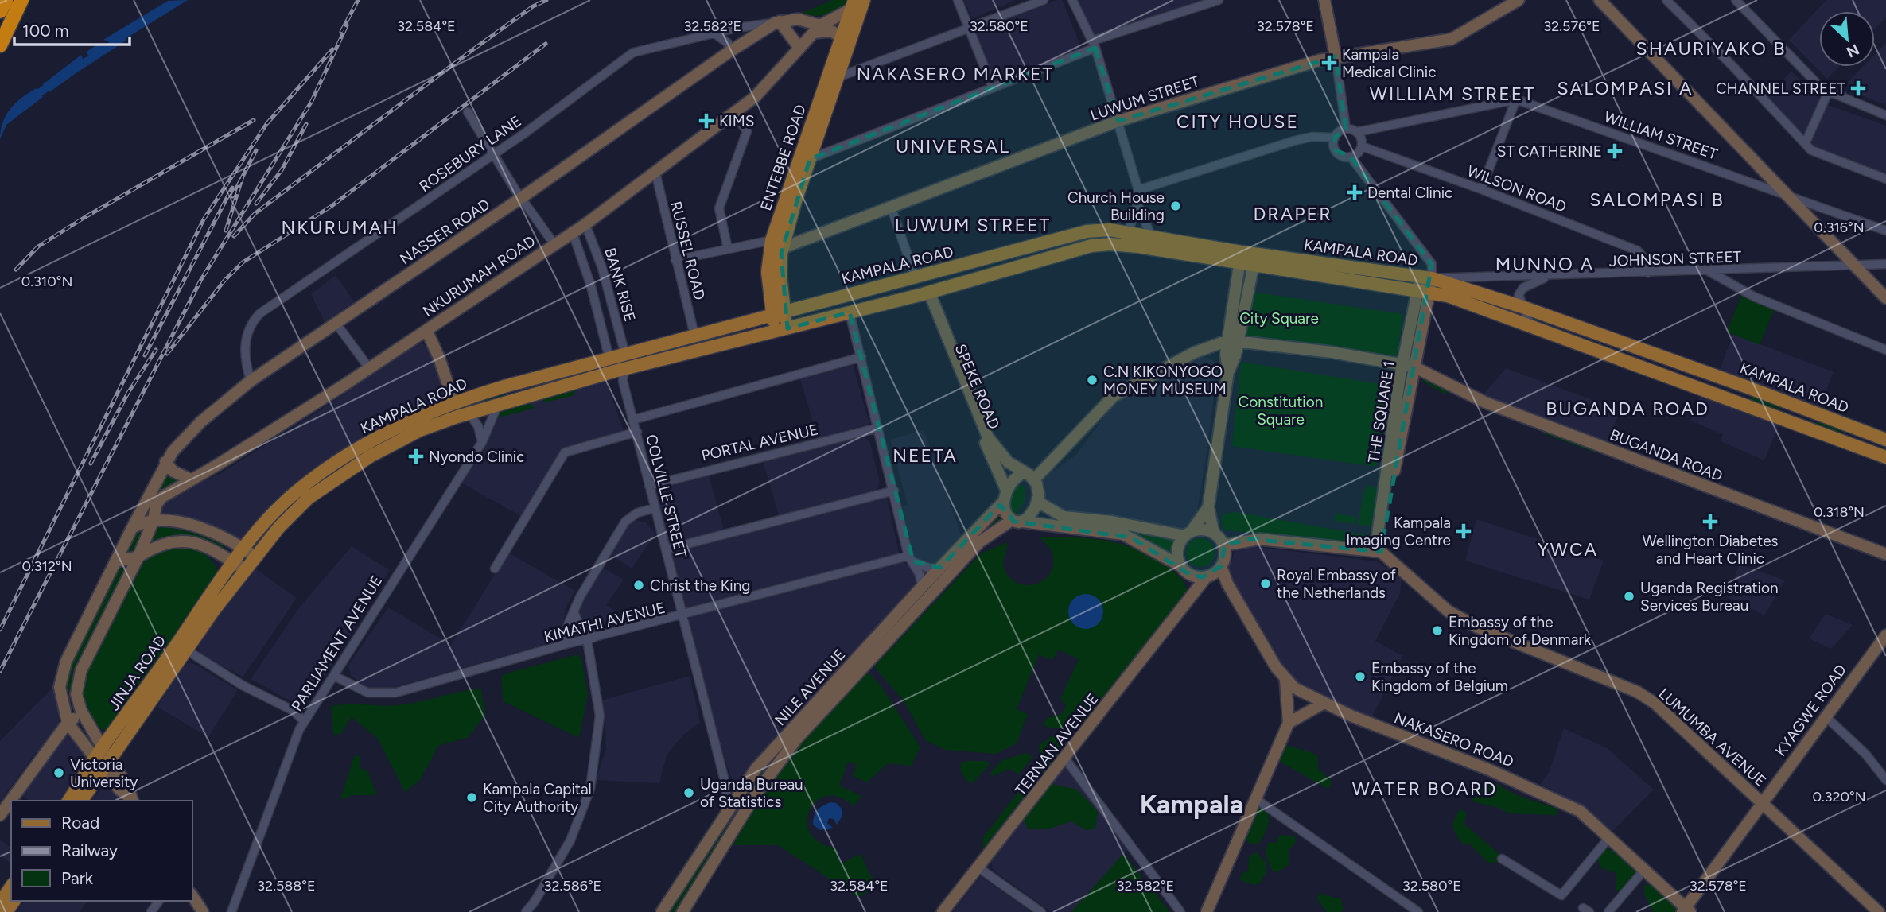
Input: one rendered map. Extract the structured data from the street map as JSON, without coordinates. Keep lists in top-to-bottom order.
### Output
{
  "streets": {
    "main road": [
      "LUWUM STREET",
      "ENTEBBE ROAD",
      "NASSER ROAD",
      "KAMPALA ROAD",
      "NKURUMAH ROAD",
      "SPEKE ROAD",
      "THE SQUARE 1",
      "BUGANDA ROAD",
      "JINJA ROAD",
      "NILE AVENUE",
      "KYAGWE ROAD",
      "LUMUMBA AVENUE",
      "NAKASERO ROAD",
      "TERNAN AVENUE"
    ],
    "street": [
      "WILLIAM STREET",
      "ROSEBURY LANE",
      "WILSON ROAD",
      "RUSSEL ROAD",
      "JOHNSON STREET",
      "BANK RISE",
      "PORTAL AVENUE",
      "COLVILLE STREET",
      "KIMATHI AVENUE",
      "PARLIAMENT AVENUE"
    ]
  },
  "crossings": [
    ["LUWUM STREET", "ENTEBBE ROAD"],
    ["ROSEBURY LANE", "NASSER ROAD"],
    ["ENTEBBE ROAD", "KAMPALA ROAD"],
    ["ENTEBBE ROAD", "NKURUMAH ROAD"],
    ["WILSON ROAD", "JOHNSON STREET"],
    ["RUSSEL ROAD", "KAMPALA ROAD"],
    ["RUSSEL ROAD", "NKURUMAH ROAD"],
    ["KAMPALA ROAD", "JOHNSON STREET"],
    ["KAMPALA ROAD", "BANK RISE"],
    ["KAMPALA ROAD", "SPEKE ROAD"],
    ["KAMPALA ROAD", "THE SQUARE 1"],
    ["KAMPALA ROAD", "COLVILLE STREET"],
    ["KAMPALA ROAD", "PARLIAMENT AVENUE"],
    ["KAMPALA ROAD", "JINJA ROAD"],
    ["JOHNSON STREET", "THE SQUARE 1"],
    ["NKURUMAH ROAD", "BANK RISE"],
    ["NKURUMAH ROAD", "JINJA ROAD"],
    ["SPEKE ROAD", "BUGANDA ROAD"],
    ["SPEKE ROAD", "NILE AVENUE"],
    ["THE SQUARE 1", "BUGANDA ROAD"],
    ["THE SQUARE 1", "LUMUMBA AVENUE"],
    ["PORTAL AVENUE", "COLVILLE STREET"],
    ["BUGANDA ROAD", "NILE AVENUE"],
    ["COLVILLE STREET", "KIMATHI AVENUE"],
    ["COLVILLE STREET", "NILE AVENUE"],
    ["KIMATHI AVENUE", "PARLIAMENT AVENUE"],
    ["KIMATHI AVENUE", "NILE AVENUE"],
    ["KYAGWE ROAD", "LUMUMBA AVENUE"],
    ["KYAGWE ROAD", "NAKASERO ROAD"],
    ["NAKASERO ROAD", "TERNAN AVENUE"]
  ],
  "districts": [
    "SHAURIYAKO B",
    "NAKASERO MARKET",
    "SALOMPASI A",
    "WILLIAM STREET",
    "CITY HOUSE",
    "UNIVERSAL",
    "SALOMPASI B",
    "DRAPER",
    "LUWUM STREET",
    "NKURUMAH",
    "MUNNO A",
    "BUGANDA ROAD",
    "NEETA",
    "YWCA",
    "WATER BOARD",
    "Kampala"
  ],
  "parks": ["City Square", "Constitution Square"],
  "places": {
    "health": [
      "Kampala Medical Clinic",
      "CHANNEL STREET",
      "KIMS",
      "ST CATHERINE",
      "Dental Clinic",
      "Nyondo Clinic",
      "Wellington Diabetes and Heart Clinic",
      "Kampala Imaging Centre"
    ],
    "other": [
      "Church House Building",
      "C.N KIKONYOGO MONEY MUSEUM",
      "Royal Embassy of the Netherlands",
      "Christ the King",
      "Uganda Registration Services Bureau",
      "Embassy of the Kingdom of Denmark",
      "Embassy of the Kingdom of Belgium",
      "Victoria University",
      "Uganda Bureau of Statistics",
      "Kampala Capital City Authority"
    ]
  },
  "legend": ["Road", "Railway", "Park"],
  "scale_bar": "100 m",
  "north": "bottom right",
  "coordinates": [
    "32.582°E",
    "32.578°E",
    "32.576°E",
    "32.584°E",
    "32.580°E",
    "0.316°N",
    "0.310°N",
    "0.318°N",
    "0.312°N",
    "0.320°N",
    "32.588°E",
    "32.586°E"
  ]
}
